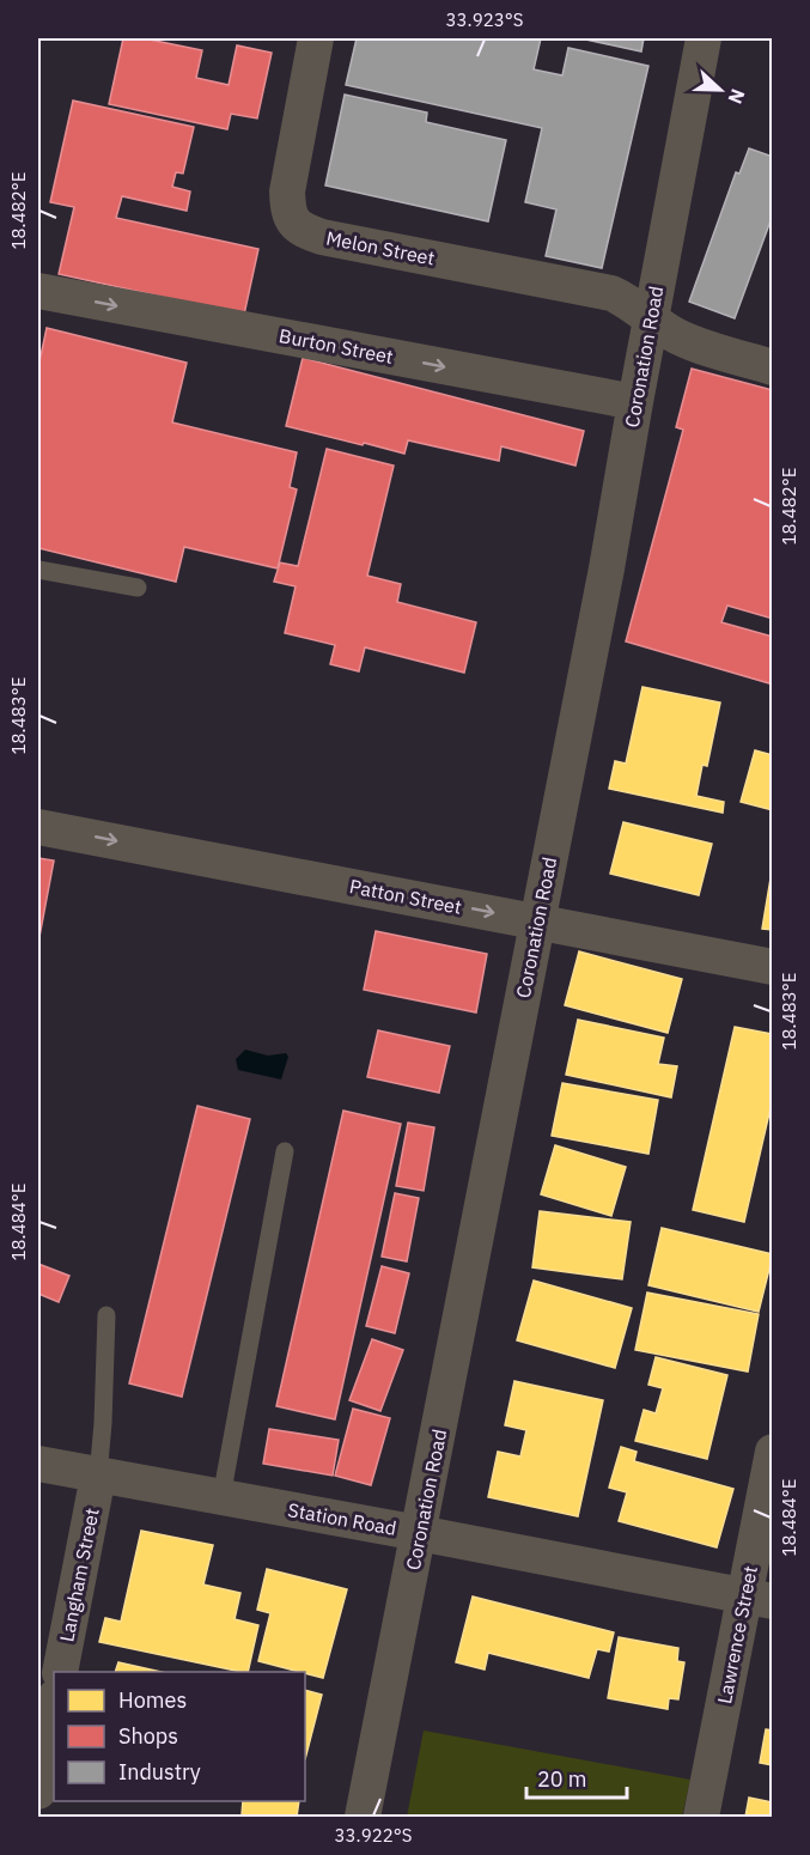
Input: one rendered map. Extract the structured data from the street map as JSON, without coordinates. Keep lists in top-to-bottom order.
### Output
{
  "streets": {
    "street": [
      "Melon Street",
      "Burton Street",
      "Coronation Road",
      "Patton Street",
      "Station Road",
      "Langham Street",
      "Lawrence Street"
    ]
  },
  "crossings": [
    ["Melon Street", "Coronation Road"],
    ["Burton Street", "Coronation Road"],
    ["Coronation Road", "Patton Street"],
    ["Coronation Road", "Station Road"],
    ["Station Road", "Langham Street"],
    ["Station Road", "Lawrence Street"]
  ],
  "one_way": ["Burton Street", "Patton Street"],
  "legend": ["Homes", "Shops", "Industry"],
  "scale_bar": "20 m",
  "north": "right",
  "coordinates": [
    "33.923°S",
    "18.482°E",
    "18.483°E",
    "18.484°E",
    "33.922°S"
  ]
}
